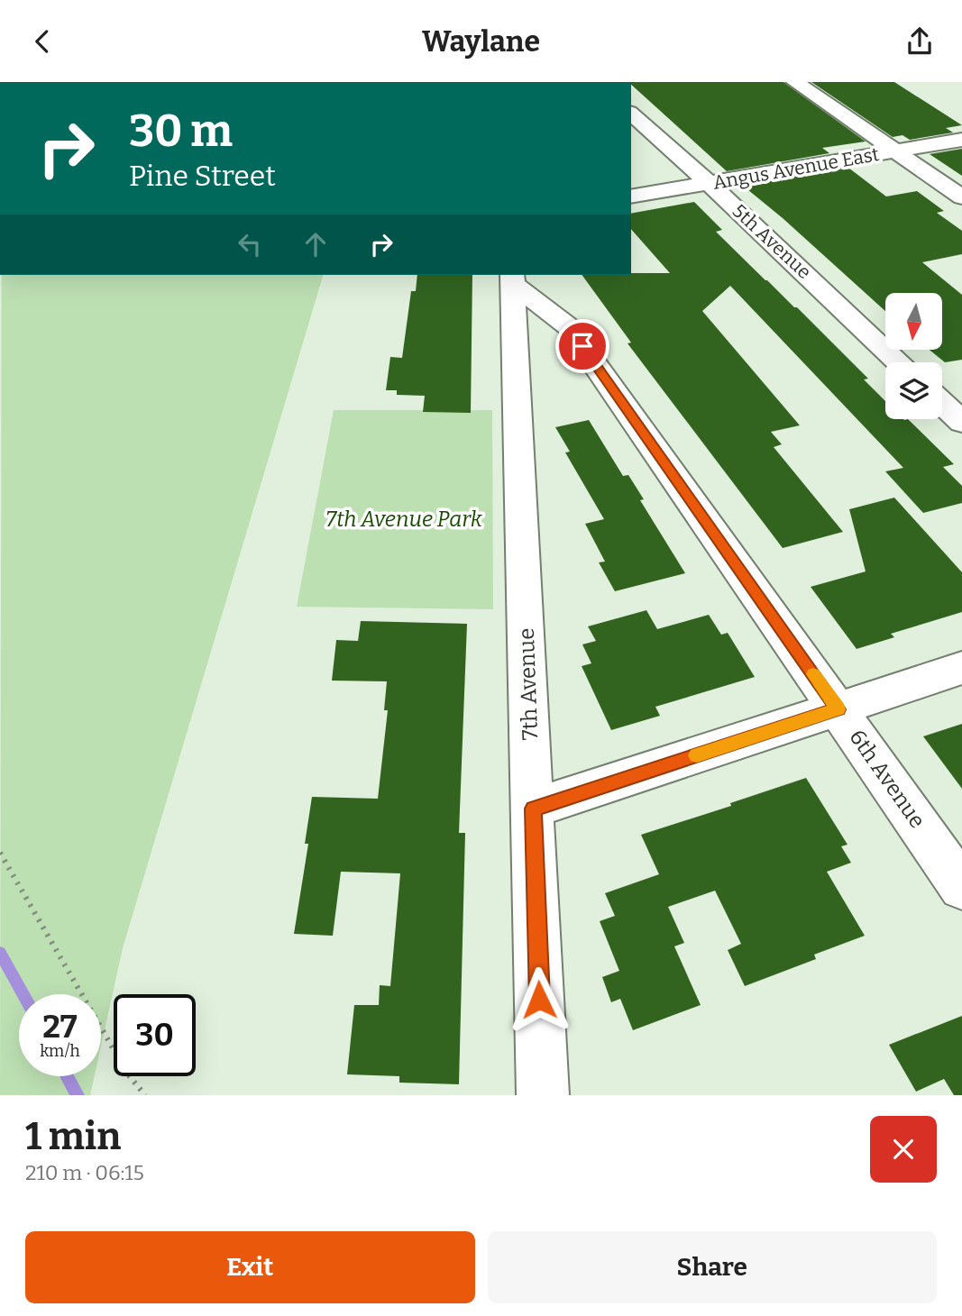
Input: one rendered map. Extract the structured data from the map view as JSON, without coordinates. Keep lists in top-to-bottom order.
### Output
{
  "streets": {
    "street": [
      "Angus Avenue East",
      "5th Avenue",
      "7th Avenue",
      "6th Avenue"
    ]
  },
  "crossings": [
    ["Angus Avenue East", "5th Avenue"],
    ["7th Avenue", "6th Avenue"]
  ],
  "parks": ["7th Avenue Park"],
  "north": "bottom",
  "page": {
    "header": "Waylane",
    "turn": ["30 m", "Pine Street"],
    "speed": "27 km/h",
    "limit": "30",
    "heading": ["1 min", "210 m · 06:15"],
    "buttons": ["Exit", "Share"]
  }
}
